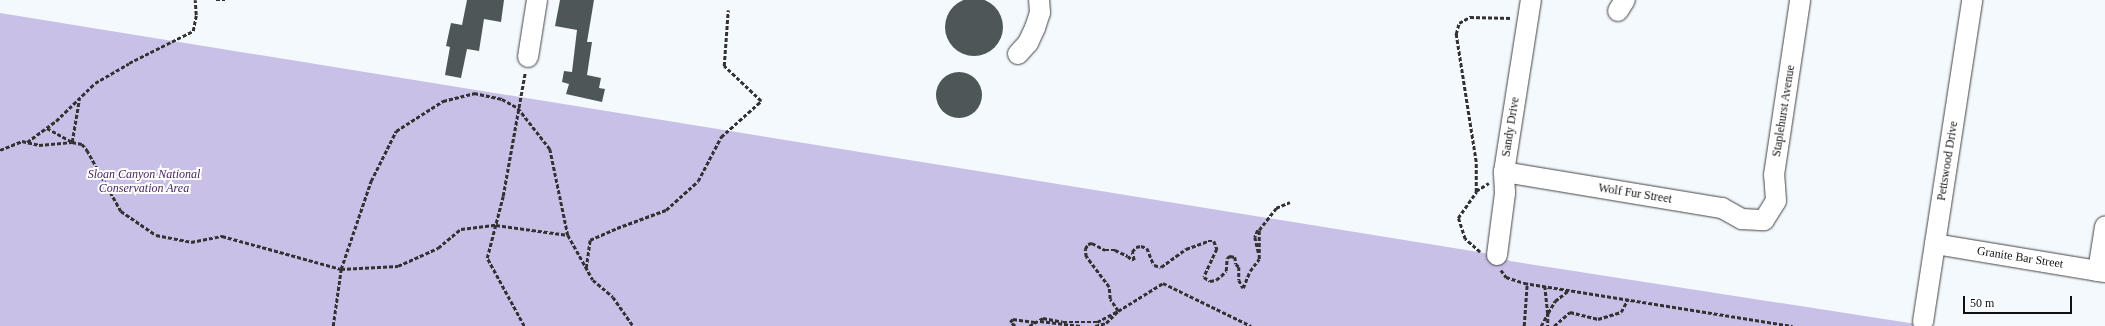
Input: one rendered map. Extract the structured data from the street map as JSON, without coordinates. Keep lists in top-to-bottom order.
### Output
{
  "streets": {
    "street": [
      "Staplehurst Avenue",
      "Sandy Drive",
      "Pettswood Drive",
      "Wolf Fur Street",
      "Granite Bar Street"
    ]
  },
  "crossings": [
    ["Staplehurst Avenue", "Wolf Fur Street"],
    ["Sandy Drive", "Wolf Fur Street"],
    ["Pettswood Drive", "Granite Bar Street"]
  ],
  "parks": ["Sloan Canyon National Conservation Area"],
  "scale_bar": "50 m"
}
